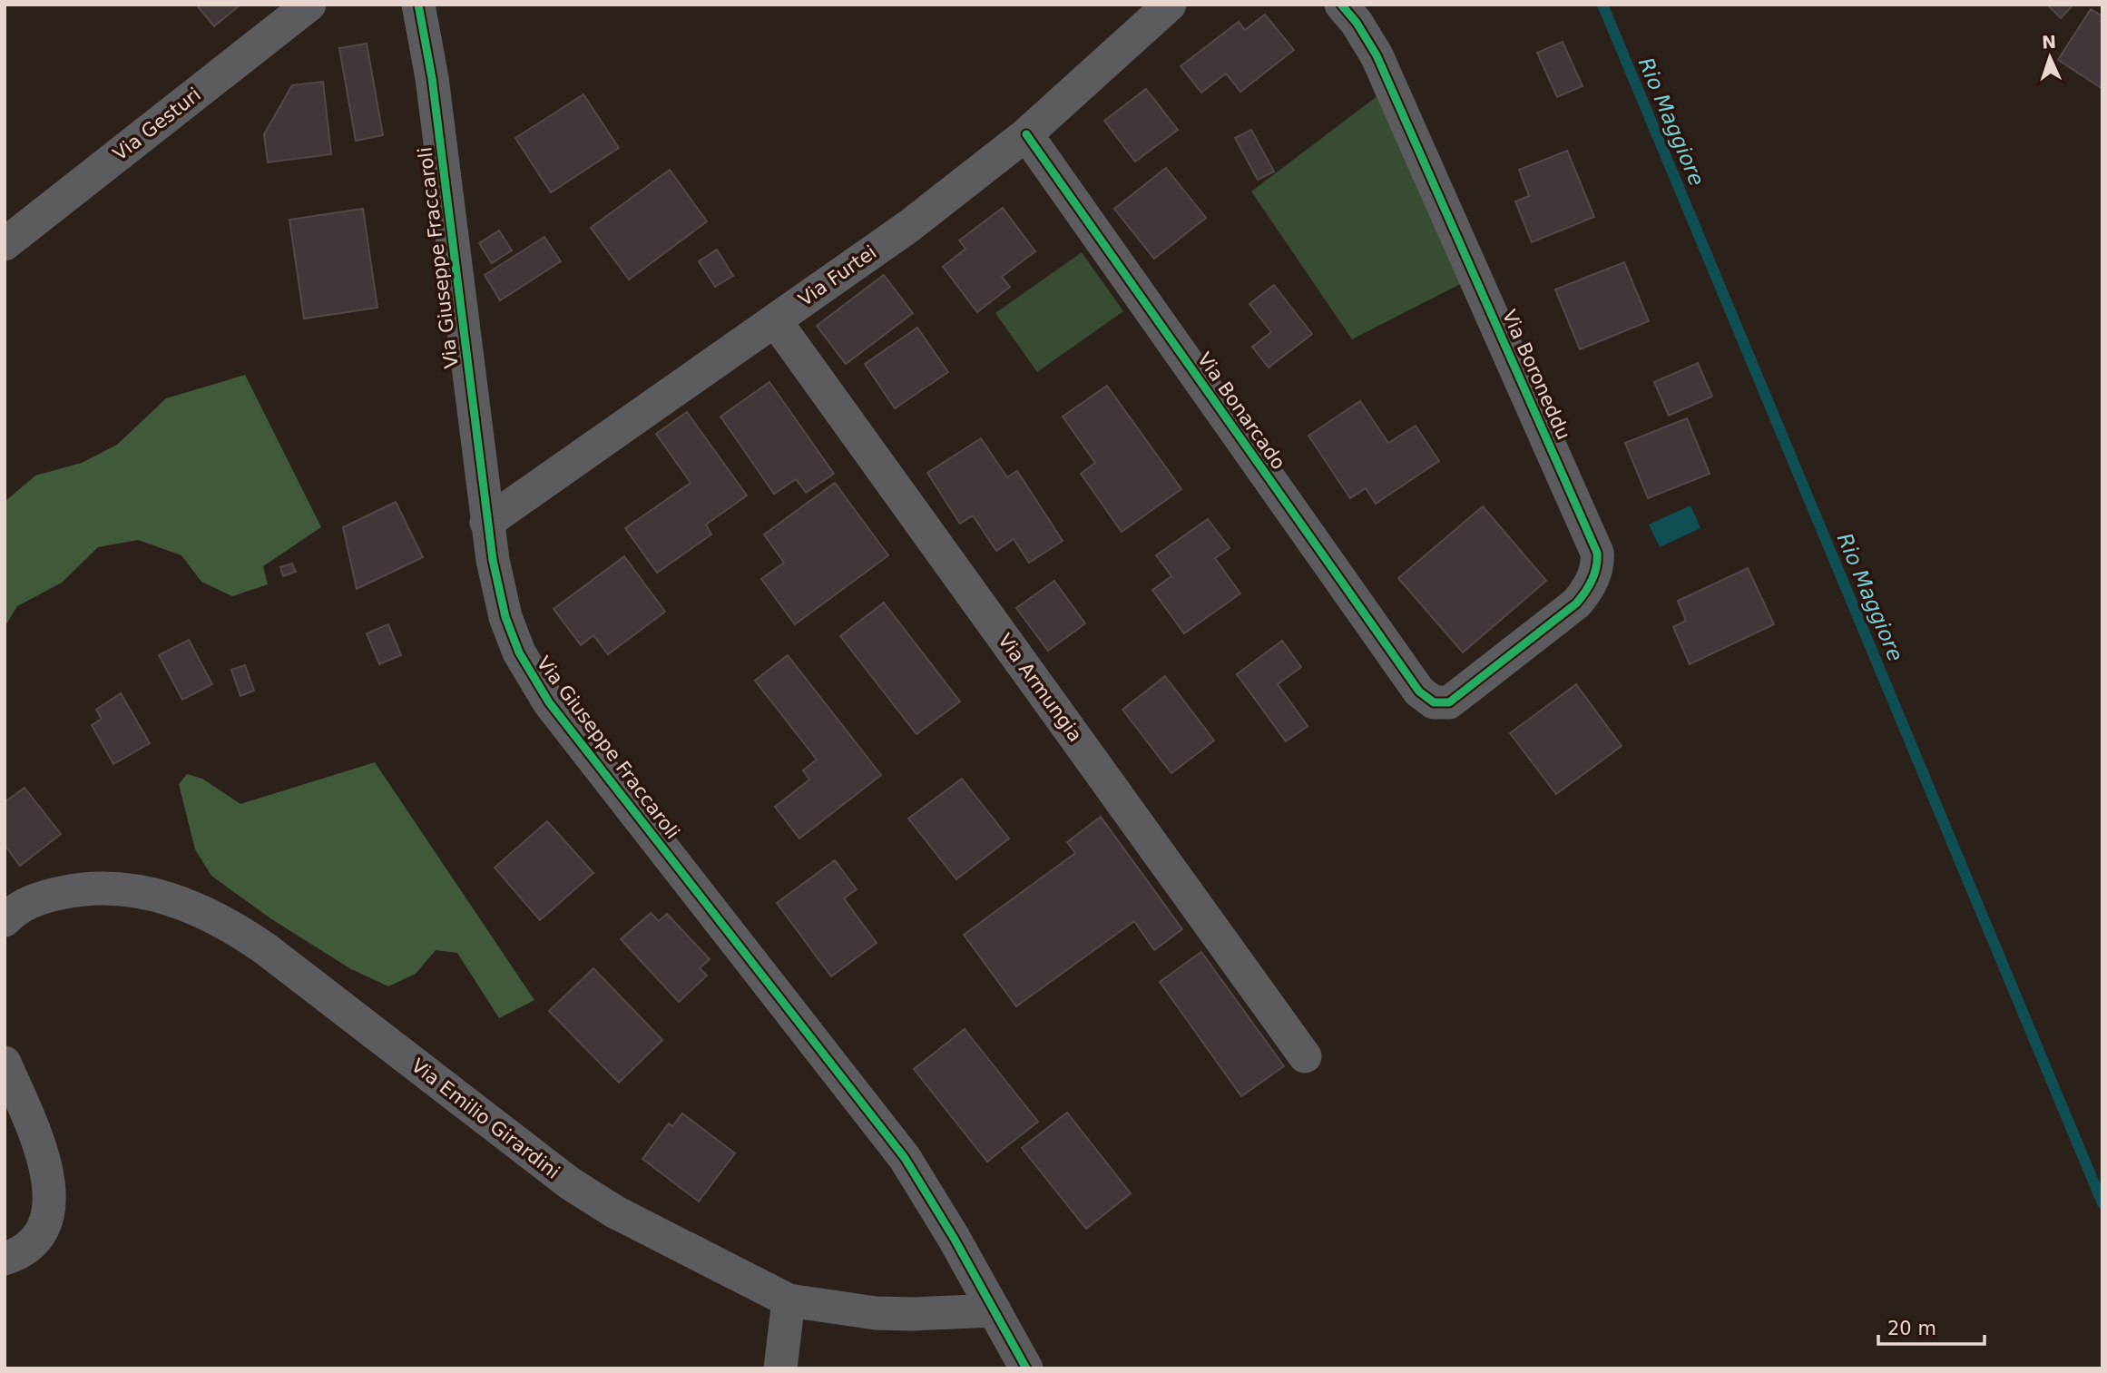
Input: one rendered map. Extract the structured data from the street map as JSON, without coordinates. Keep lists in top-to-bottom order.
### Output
{
  "streets": {
    "street": [
      "Via Gesturi",
      "Via Giuseppe Fraccaroli",
      "Via Furtei",
      "Via Boroneddu",
      "Via Bonarcado",
      "Via Armungia",
      "Via Emilio Girardini"
    ]
  },
  "crossings": [
    ["Via Giuseppe Fraccaroli", "Via Furtei"],
    ["Via Giuseppe Fraccaroli", "Via Emilio Girardini"],
    ["Via Furtei", "Via Bonarcado"],
    ["Via Furtei", "Via Armungia"],
    ["Via Boroneddu", "Via Bonarcado"]
  ],
  "water": ["Rio Maggiore"],
  "scale_bar": "20 m",
  "north": "top"
}
